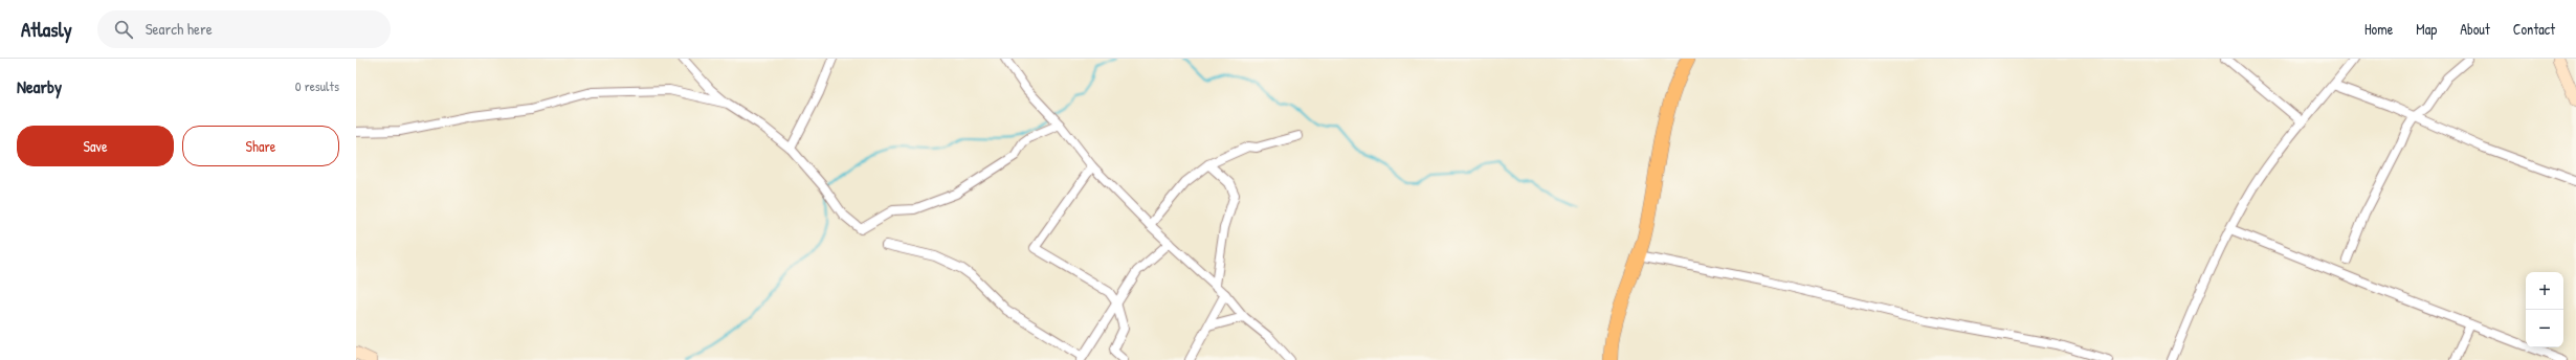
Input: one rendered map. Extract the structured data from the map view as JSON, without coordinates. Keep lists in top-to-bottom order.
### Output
{
  "page": {
    "header": "Atlasly",
    "search": "Search here",
    "nav": [
      "Home",
      "Map",
      "About",
      "Contact"
    ],
    "heading": ["Nearby", "0 results"],
    "buttons": ["Save", "Share"],
    "map_buttons": ["+", "−"]
  }
}
